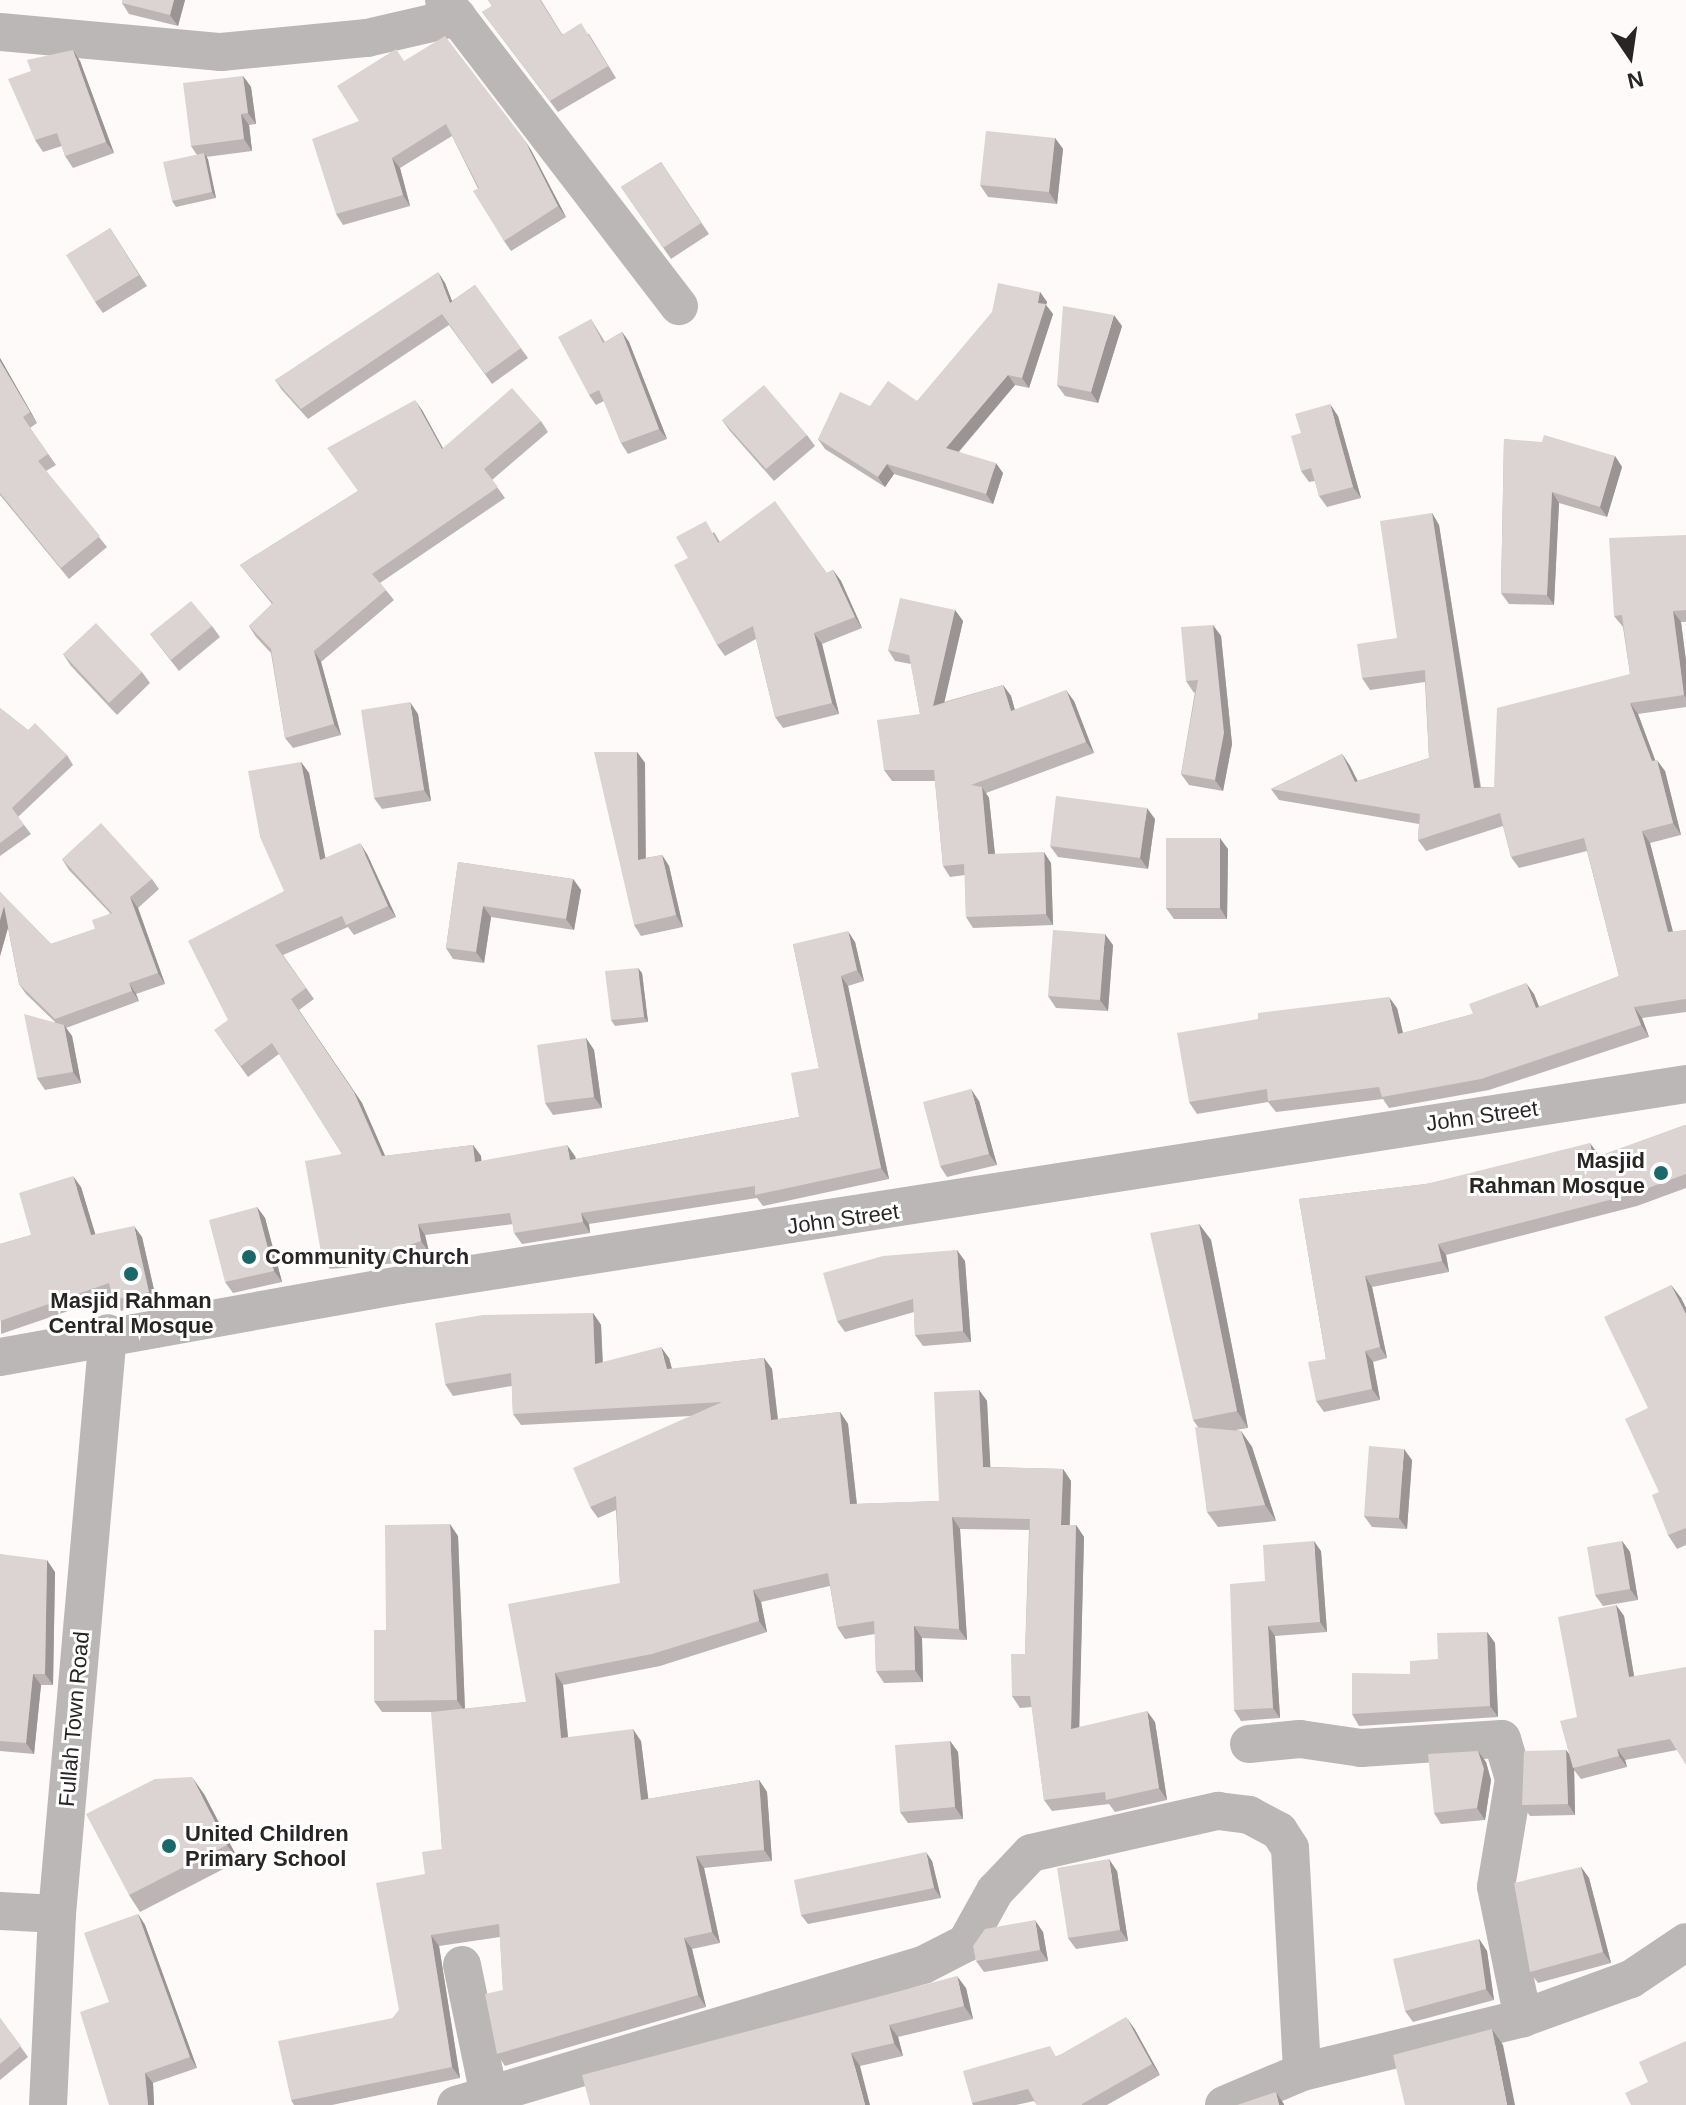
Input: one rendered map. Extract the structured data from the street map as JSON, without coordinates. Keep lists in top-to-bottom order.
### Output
{
  "streets": {
    "street": ["John Street", "Fullah Town Road"]
  },
  "crossings": [
    ["John Street", "Fullah Town Road"]
  ],
  "places": [
    "Masjid Rahman Mosque",
    "Community Church",
    "Masjid Rahman Central Mosque",
    "United Children Primary School"
  ],
  "north": "bottom"
}
